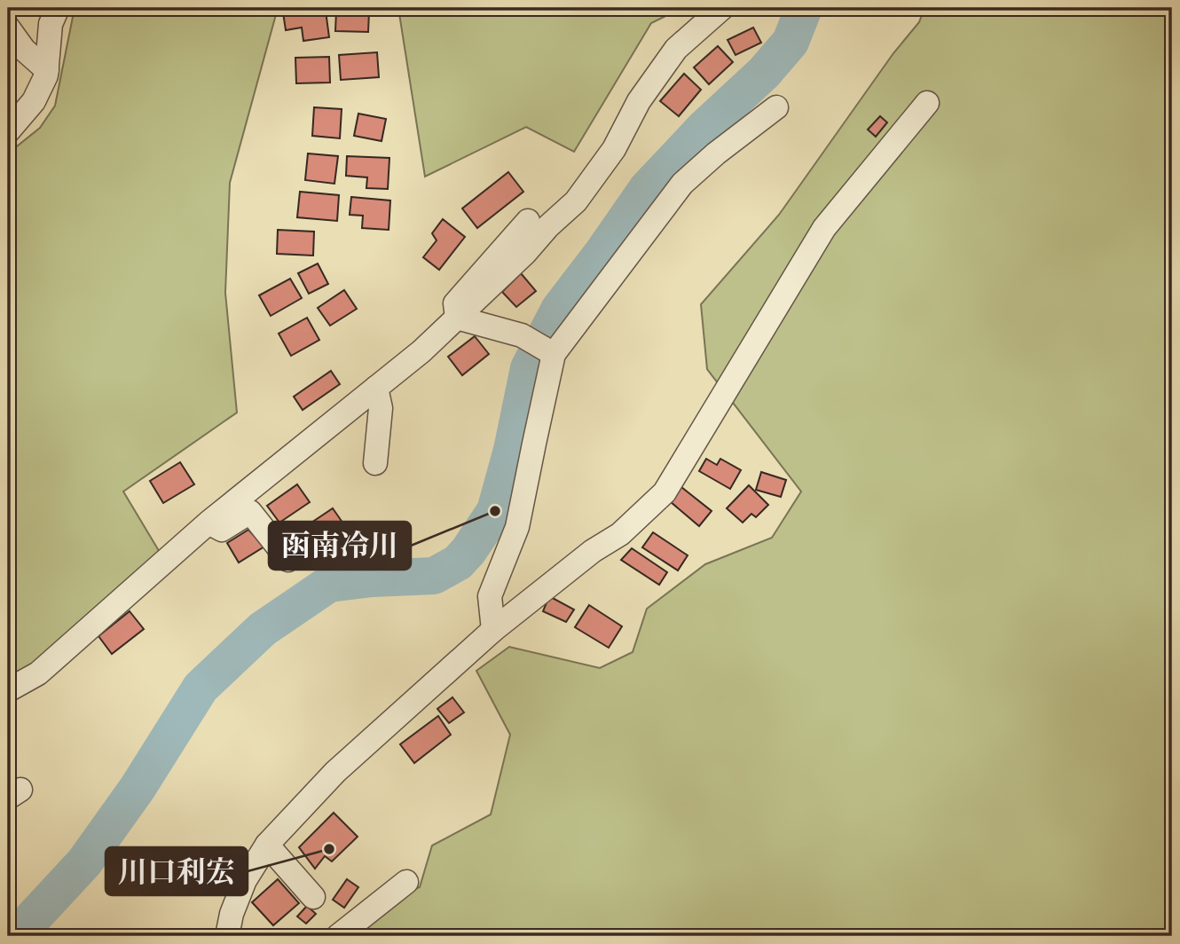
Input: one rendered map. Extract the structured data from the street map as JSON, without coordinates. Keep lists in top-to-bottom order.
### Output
{
  "places": ["函南冷川", "川口利宏"]
}
